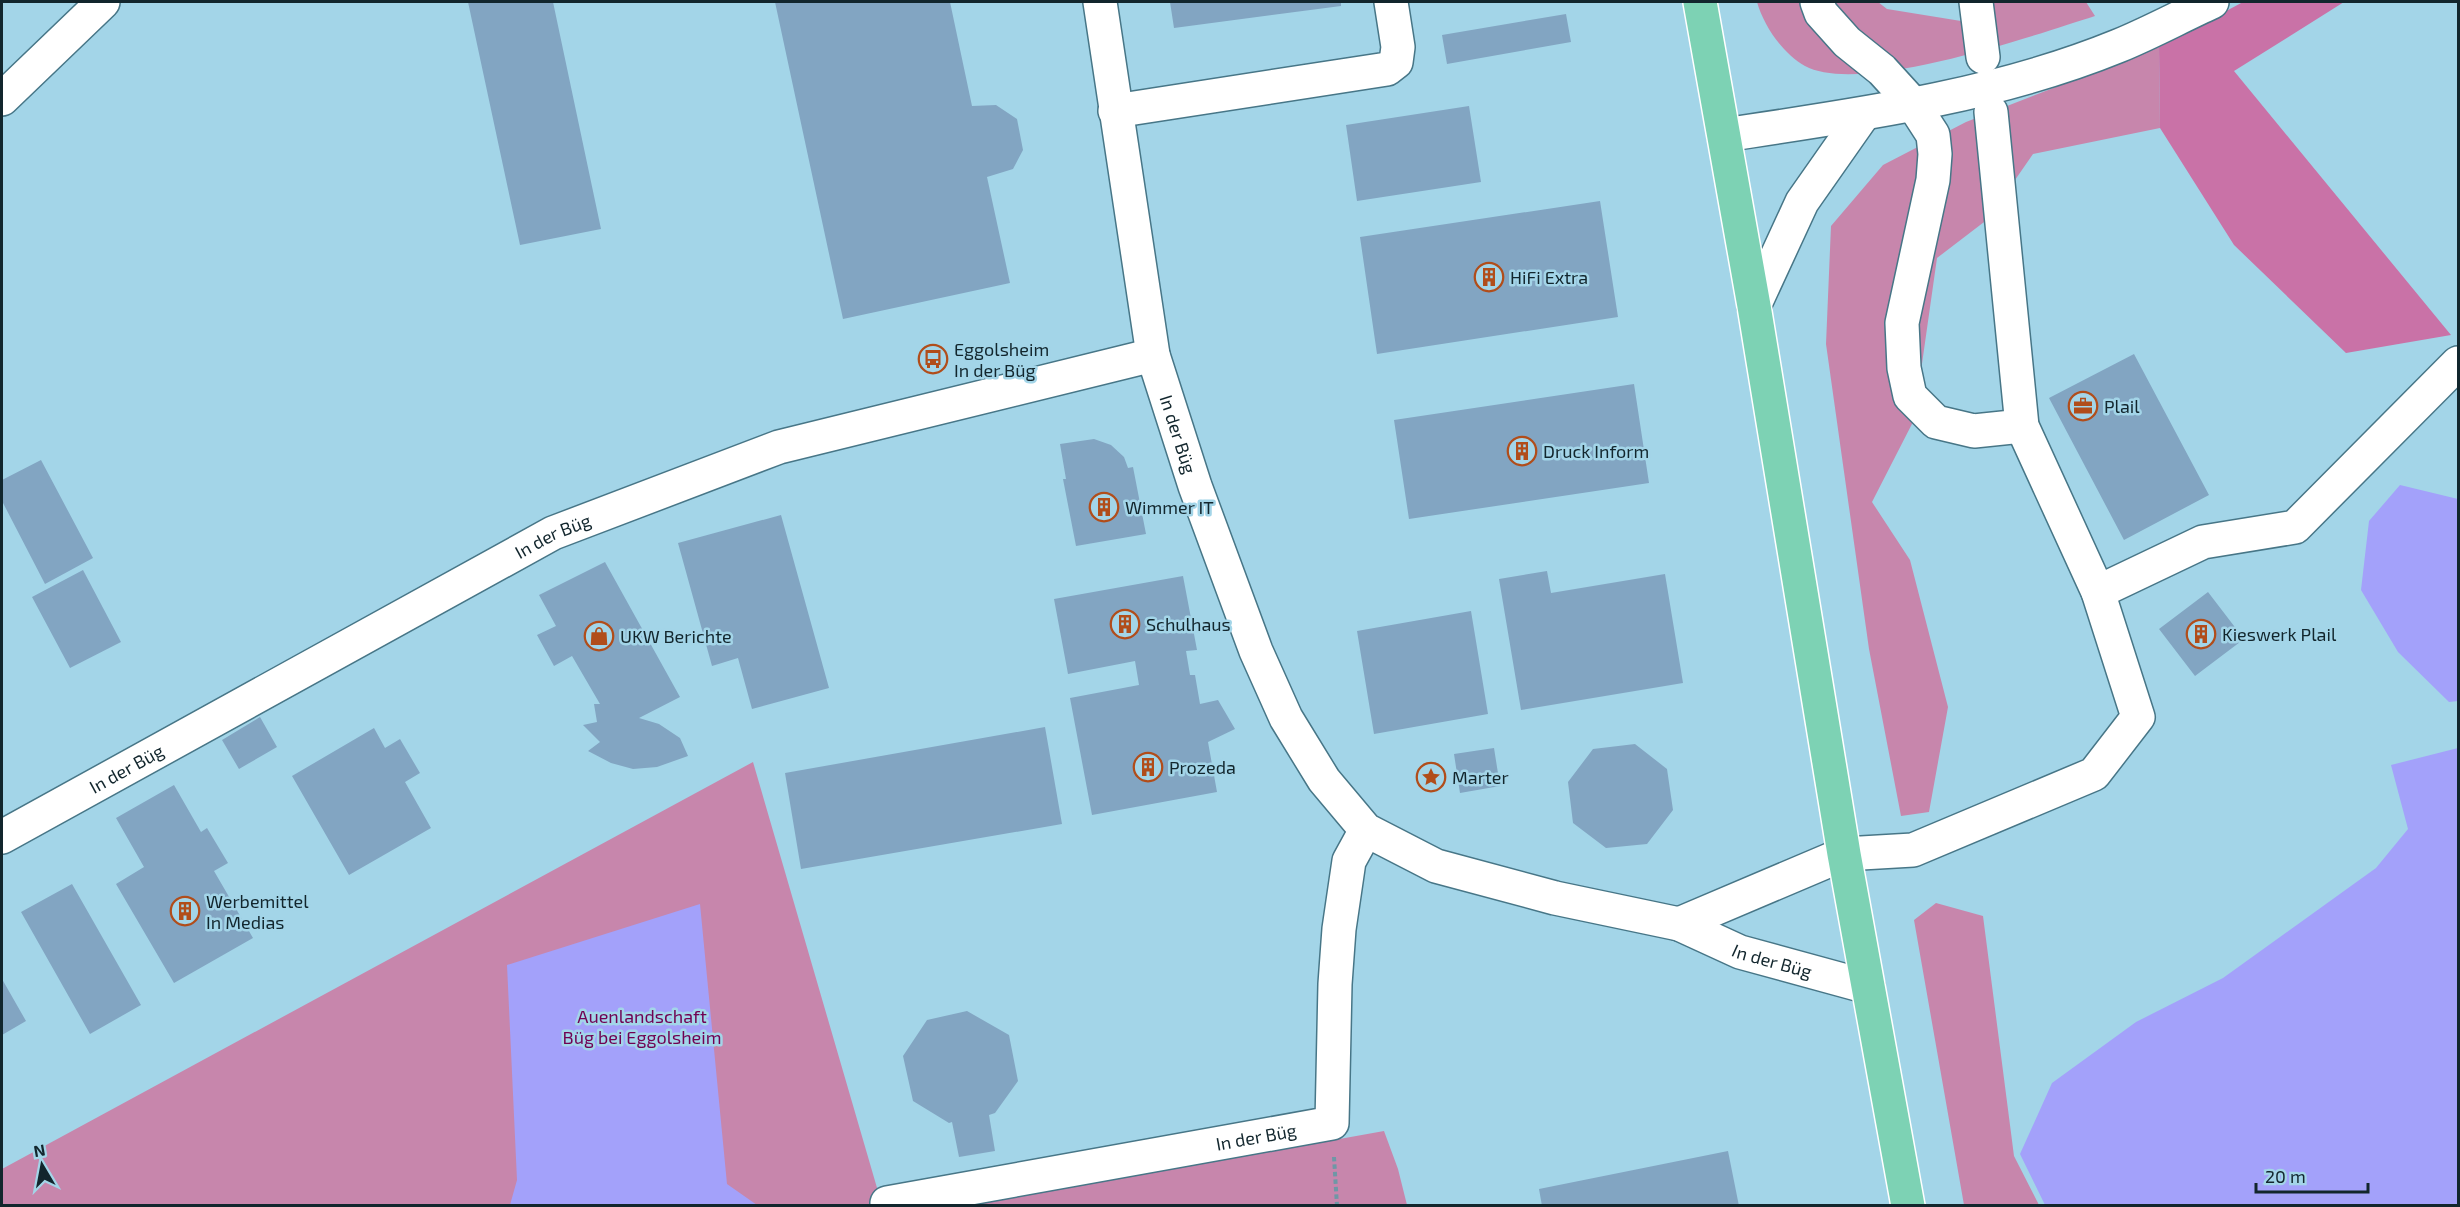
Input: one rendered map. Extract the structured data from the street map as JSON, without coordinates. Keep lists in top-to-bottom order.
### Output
{
  "streets": {
    "street": ["In der Büg"]
  },
  "parks": ["Auenlandschaft Büg bei Eggolsheim"],
  "places": {
    "building": [
      "HiFi Extra",
      "Druck Inform",
      "Wimmer IT",
      "Schulhaus",
      "Kieswerk Plail",
      "Prozeda",
      "Werbemittel In Medias"
    ],
    "bus stop": ["Eggolsheim In der Büg"],
    "office": ["Plail"],
    "shop": ["UKW Berichte"],
    "place": ["Marter"]
  },
  "scale_bar": "20 m",
  "north": "top"
}
